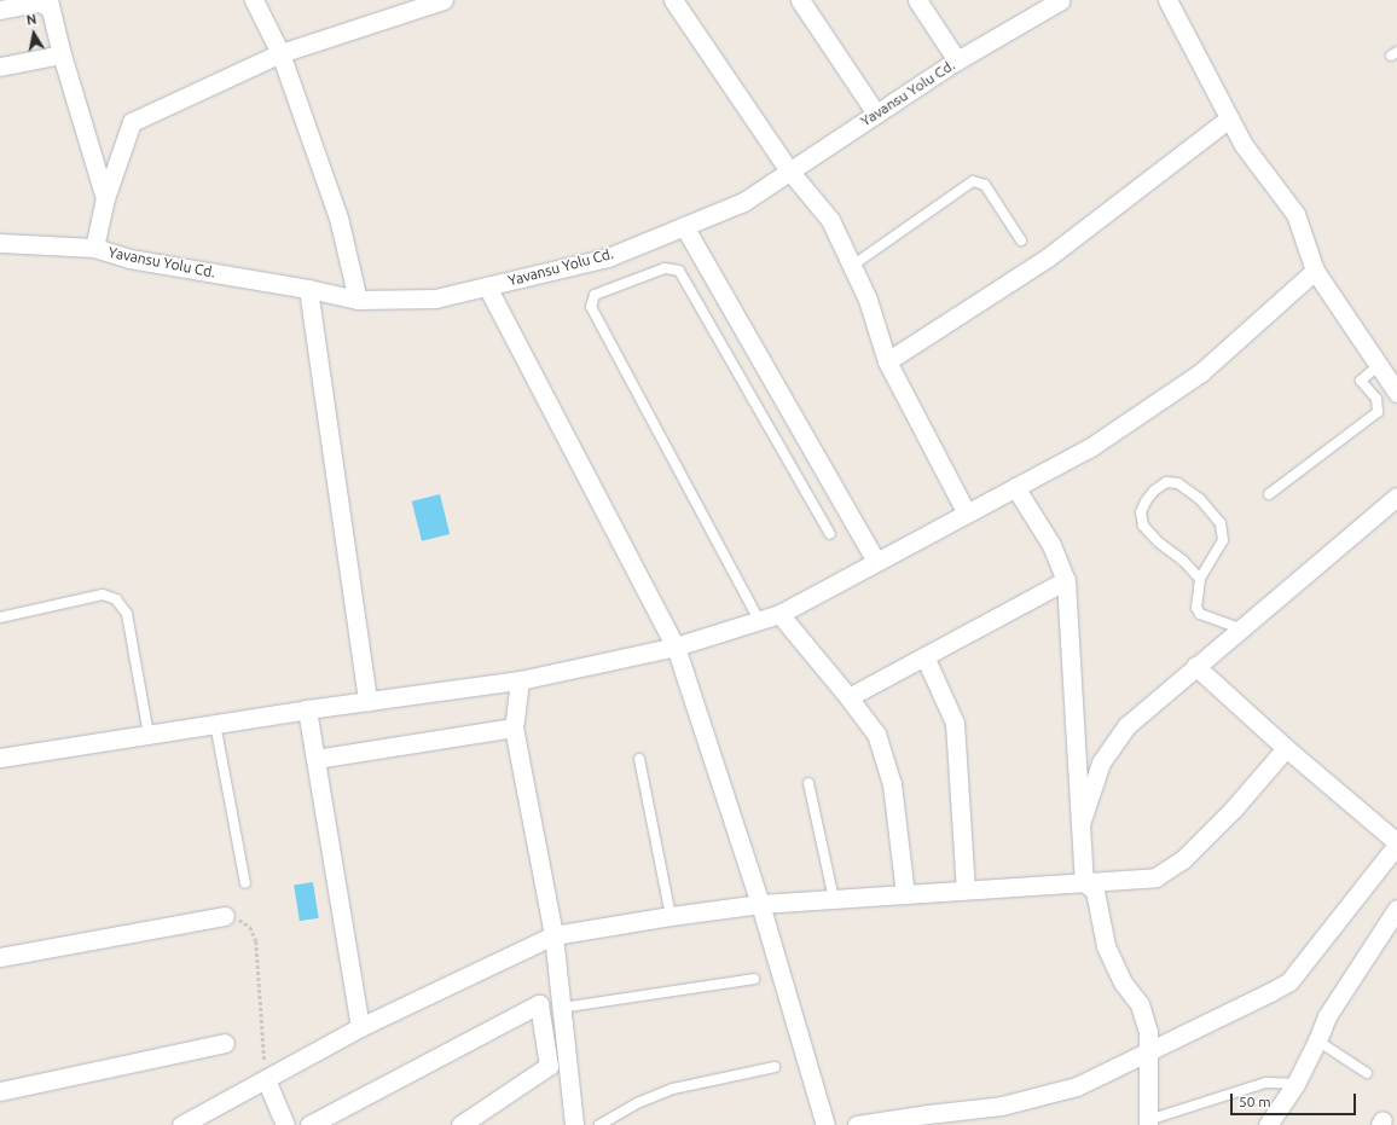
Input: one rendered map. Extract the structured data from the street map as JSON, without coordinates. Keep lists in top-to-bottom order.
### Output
{
  "streets": {
    "street": ["Yavansu Yolu Cd."]
  },
  "scale_bar": "50 m",
  "north": "top"
}
